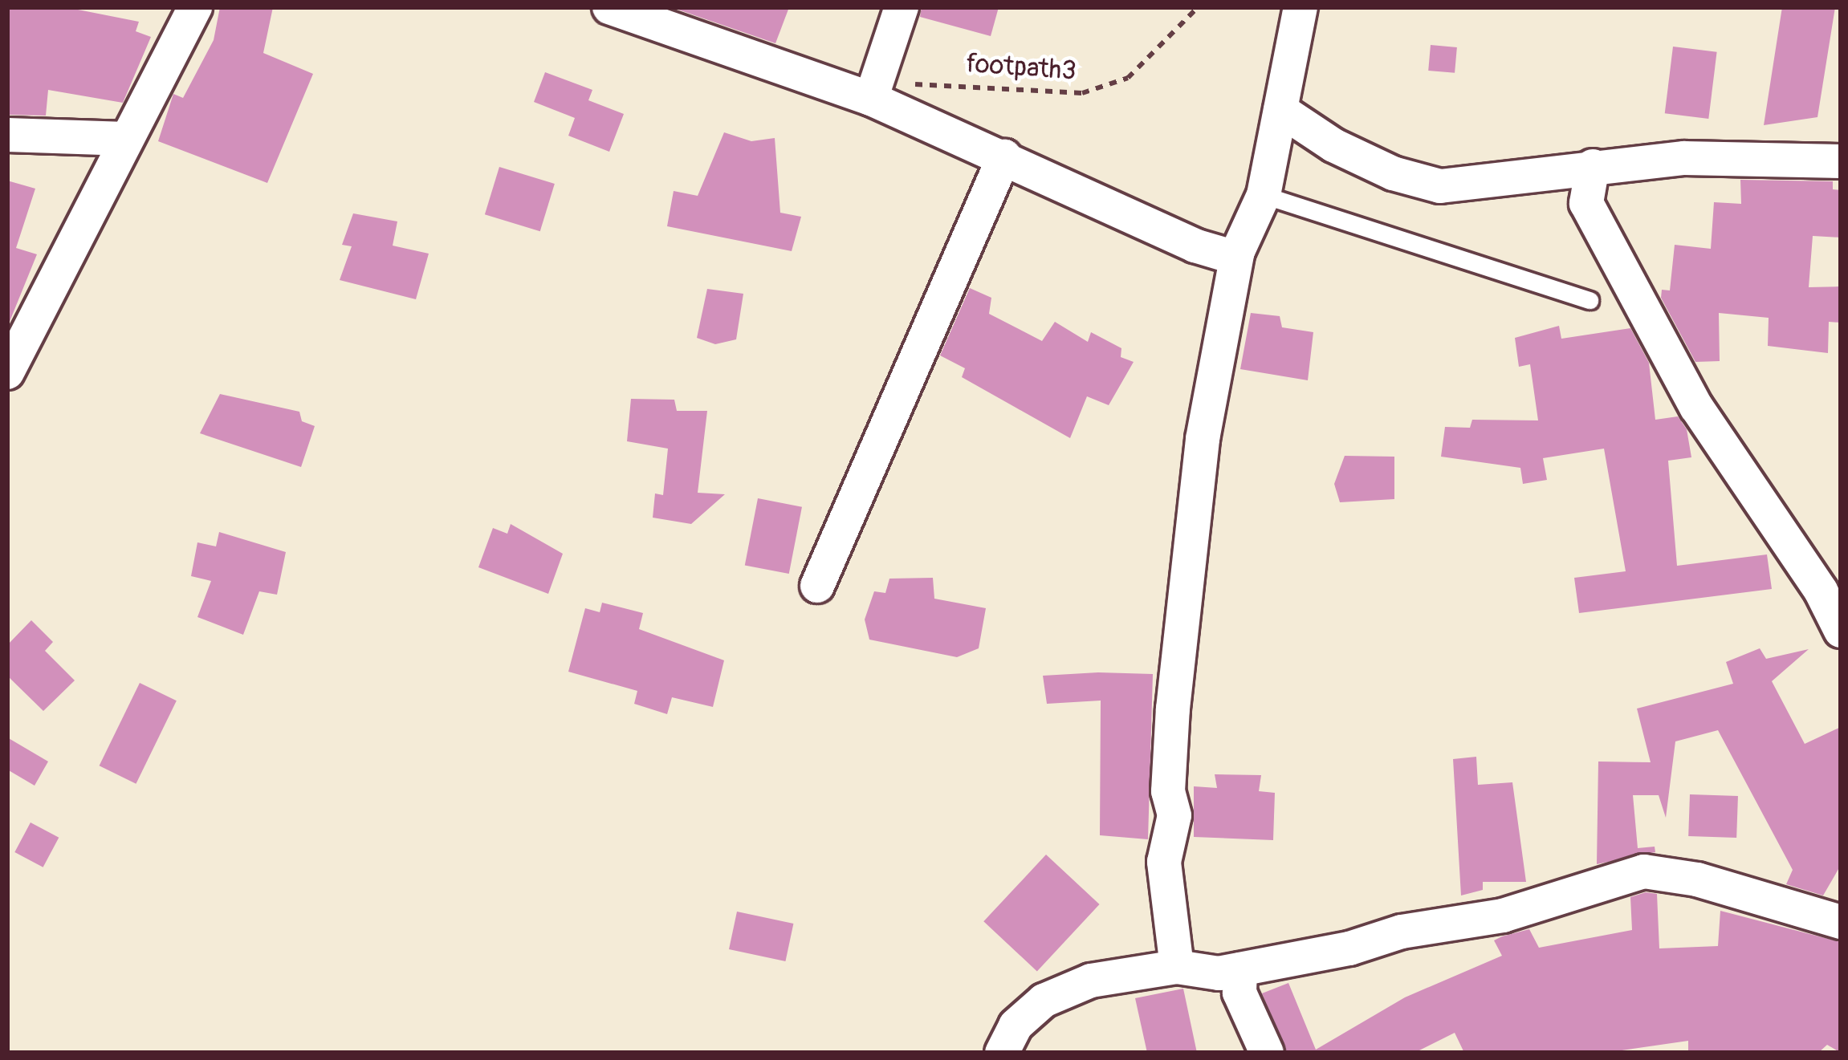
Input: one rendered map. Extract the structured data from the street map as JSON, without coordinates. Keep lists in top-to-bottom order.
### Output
{
  "streets": {
    "path": ["footpath3"]
  }
}
